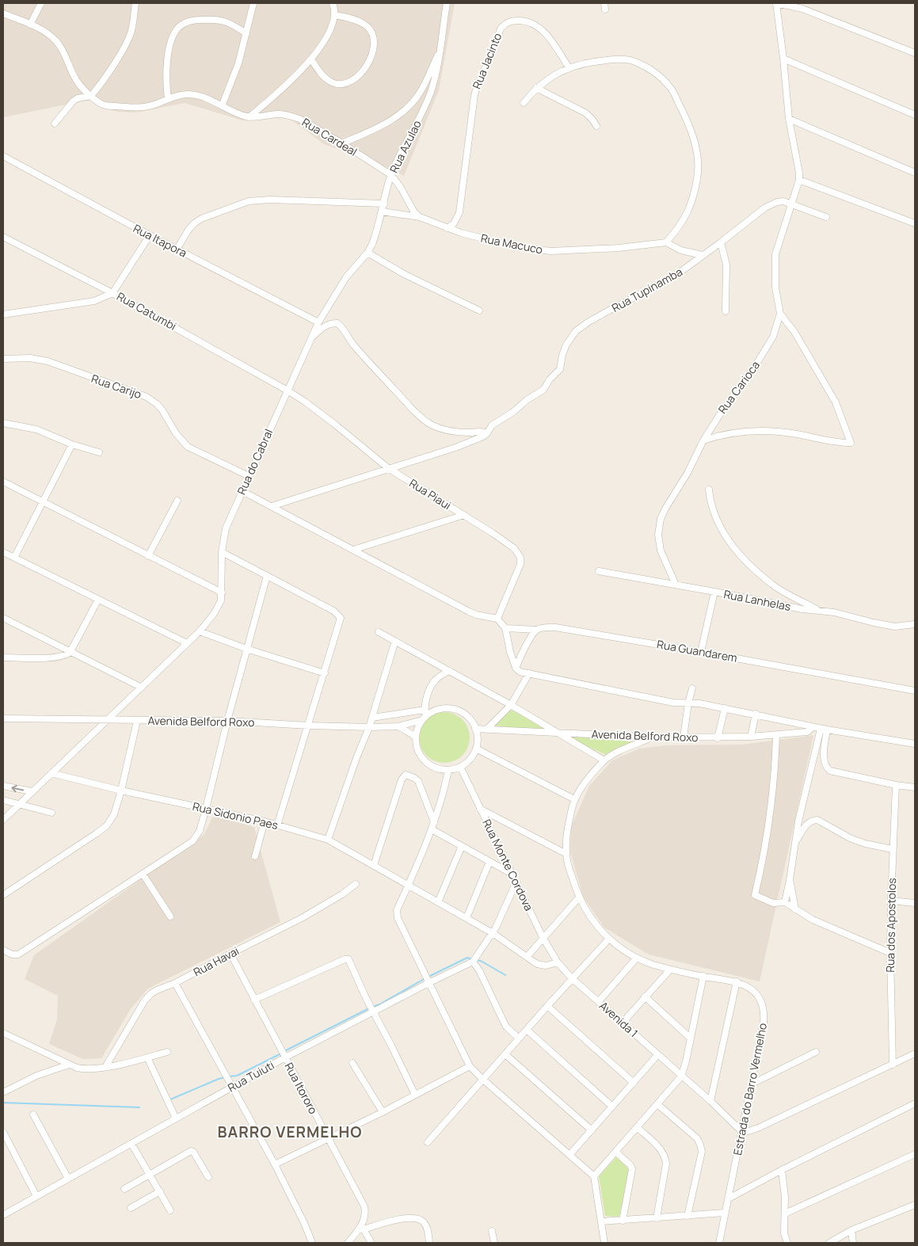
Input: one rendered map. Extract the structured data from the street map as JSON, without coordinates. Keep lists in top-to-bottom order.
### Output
{
  "streets": {
    "street": [
      "Rua Jacinto",
      "Rua Cardeal",
      "Rua Azulao",
      "Rua Itapora",
      "Rua Macuco",
      "Rua Tupinamba",
      "Rua Catumbi",
      "Rua Carijo",
      "Rua Carioca",
      "Rua do Cabral",
      "Rua Piaui",
      "Rua Lanhelas",
      "Rua Guandarem",
      "Avenida Belford Roxo",
      "Rua Sidonio Paes",
      "Rua Monte Cordova",
      "Rua dos Apostolos",
      "Rua Havai",
      "Avenida 1",
      "Rua Tuiuti",
      "Rua Itororo",
      "Estrada do Barro Vermelho"
    ]
  },
  "crossings": [
    ["Rua Jacinto", "Rua Macuco"],
    ["Rua Cardeal", "Rua Azulao"],
    ["Rua Azulao", "Rua Itapora"],
    ["Rua Azulao", "Rua Macuco"],
    ["Rua Azulao", "Rua do Cabral"],
    ["Rua Itapora", "Rua do Cabral"],
    ["Rua Tupinamba", "Rua Carioca"],
    ["Rua Catumbi", "Rua do Cabral"],
    ["Rua Catumbi", "Rua Piaui"],
    ["Rua Carijo", "Rua do Cabral"],
    ["Rua Carioca", "Rua Lanhelas"],
    ["Rua do Cabral", "Rua Piaui"],
    ["Avenida Belford Roxo", "Rua Monte Cordova"],
    ["Avenida Belford Roxo", "Estrada do Barro Vermelho"],
    ["Rua Sidonio Paes", "Rua Monte Cordova"],
    ["Rua Sidonio Paes", "Avenida 1"],
    ["Rua Monte Cordova", "Avenida 1"],
    ["Rua Havai", "Rua Itororo"],
    ["Avenida 1", "Estrada do Barro Vermelho"],
    ["Rua Tuiuti", "Rua Itororo"]
  ],
  "districts": ["BARRO VERMELHO"]
}
